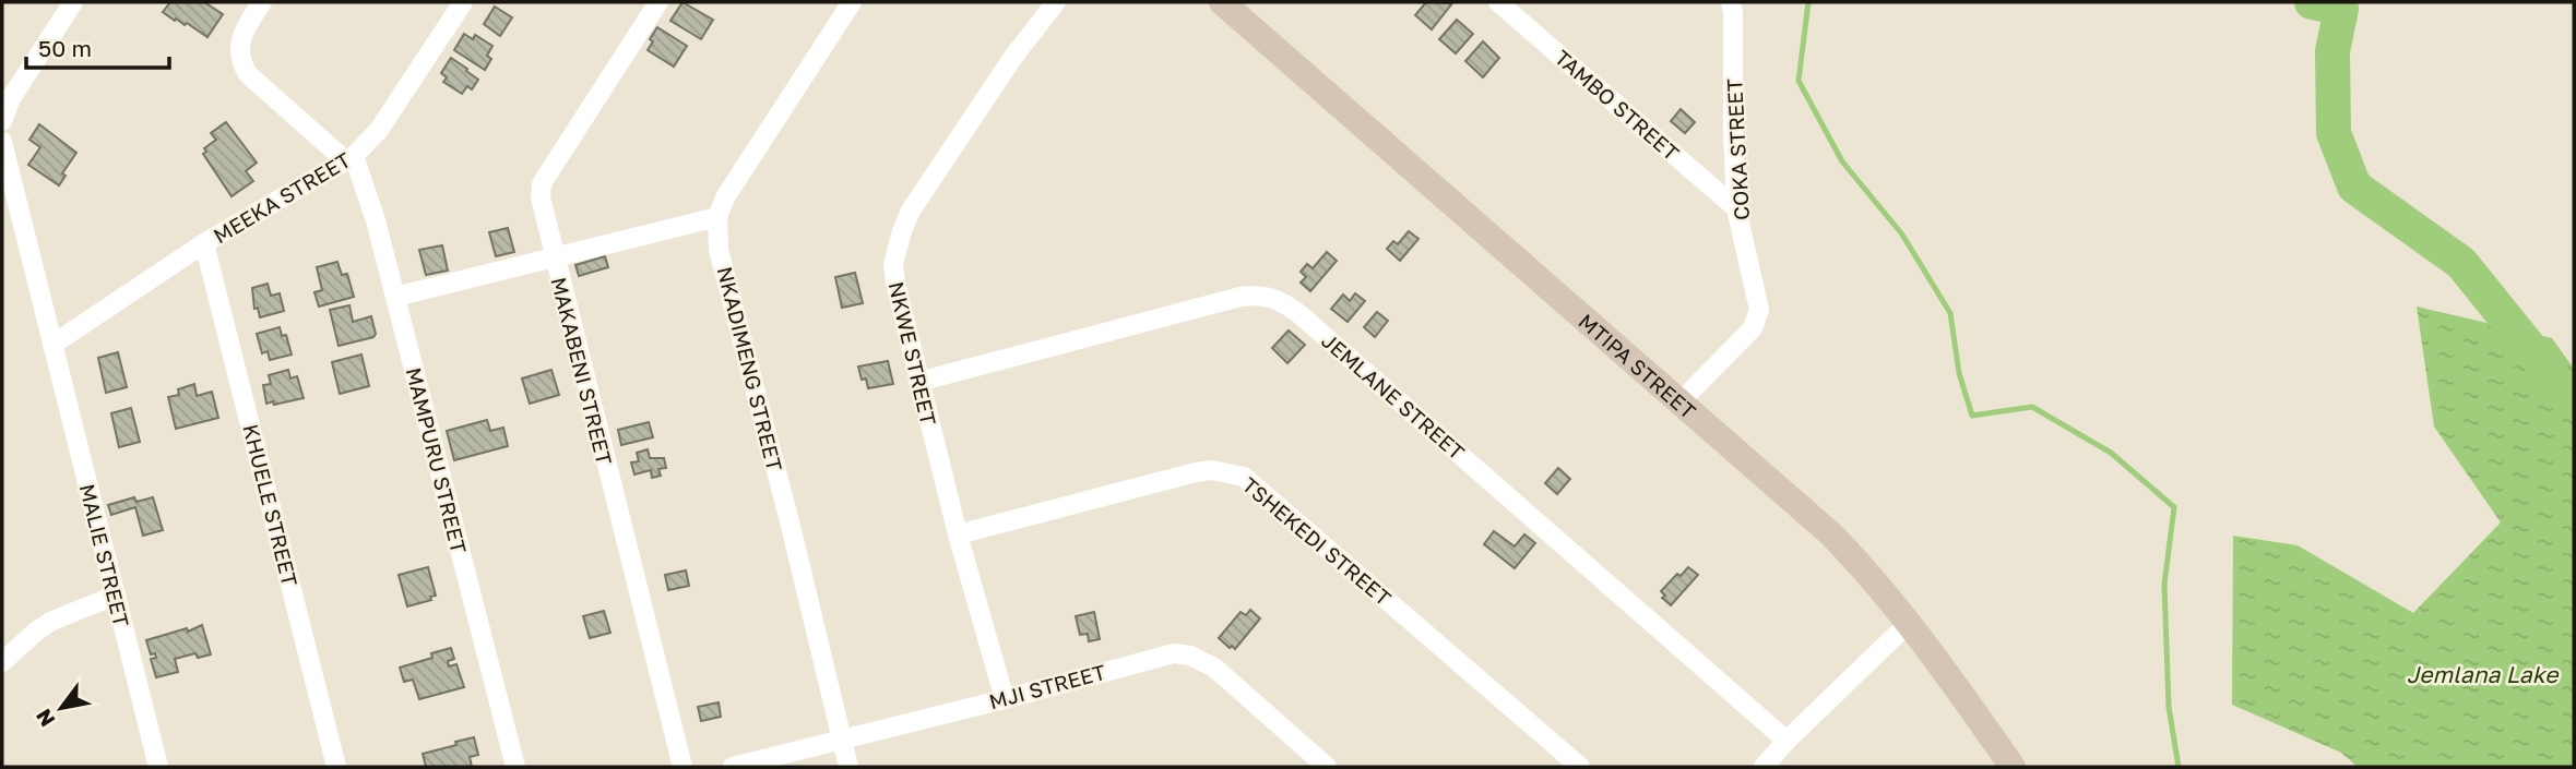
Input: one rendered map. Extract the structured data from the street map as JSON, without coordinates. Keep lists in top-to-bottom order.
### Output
{
  "streets": {
    "street": [
      "TAMBO STREET",
      "COKA STREET",
      "MEEKA STREET",
      "NKWE STREET",
      "MTIPA STREET",
      "NKADIMENG STREET",
      "MAKABENI STREET",
      "JEMLANE STREET",
      "MAMPURU STREET",
      "KHUELE STREET",
      "TSHEKEDI STREET",
      "MALIE STREET",
      "MJI STREET"
    ]
  },
  "crossings": [
    ["TAMBO STREET", "COKA STREET"],
    ["COKA STREET", "MTIPA STREET"],
    ["MEEKA STREET", "MAMPURU STREET"],
    ["MEEKA STREET", "KHUELE STREET"],
    ["MEEKA STREET", "MALIE STREET"],
    ["NKWE STREET", "JEMLANE STREET"],
    ["NKWE STREET", "TSHEKEDI STREET"],
    ["NKWE STREET", "MJI STREET"],
    ["NKADIMENG STREET", "MJI STREET"]
  ],
  "water": ["Jemlana Lake"],
  "scale_bar": "50 m",
  "north": "bottom left"
}
